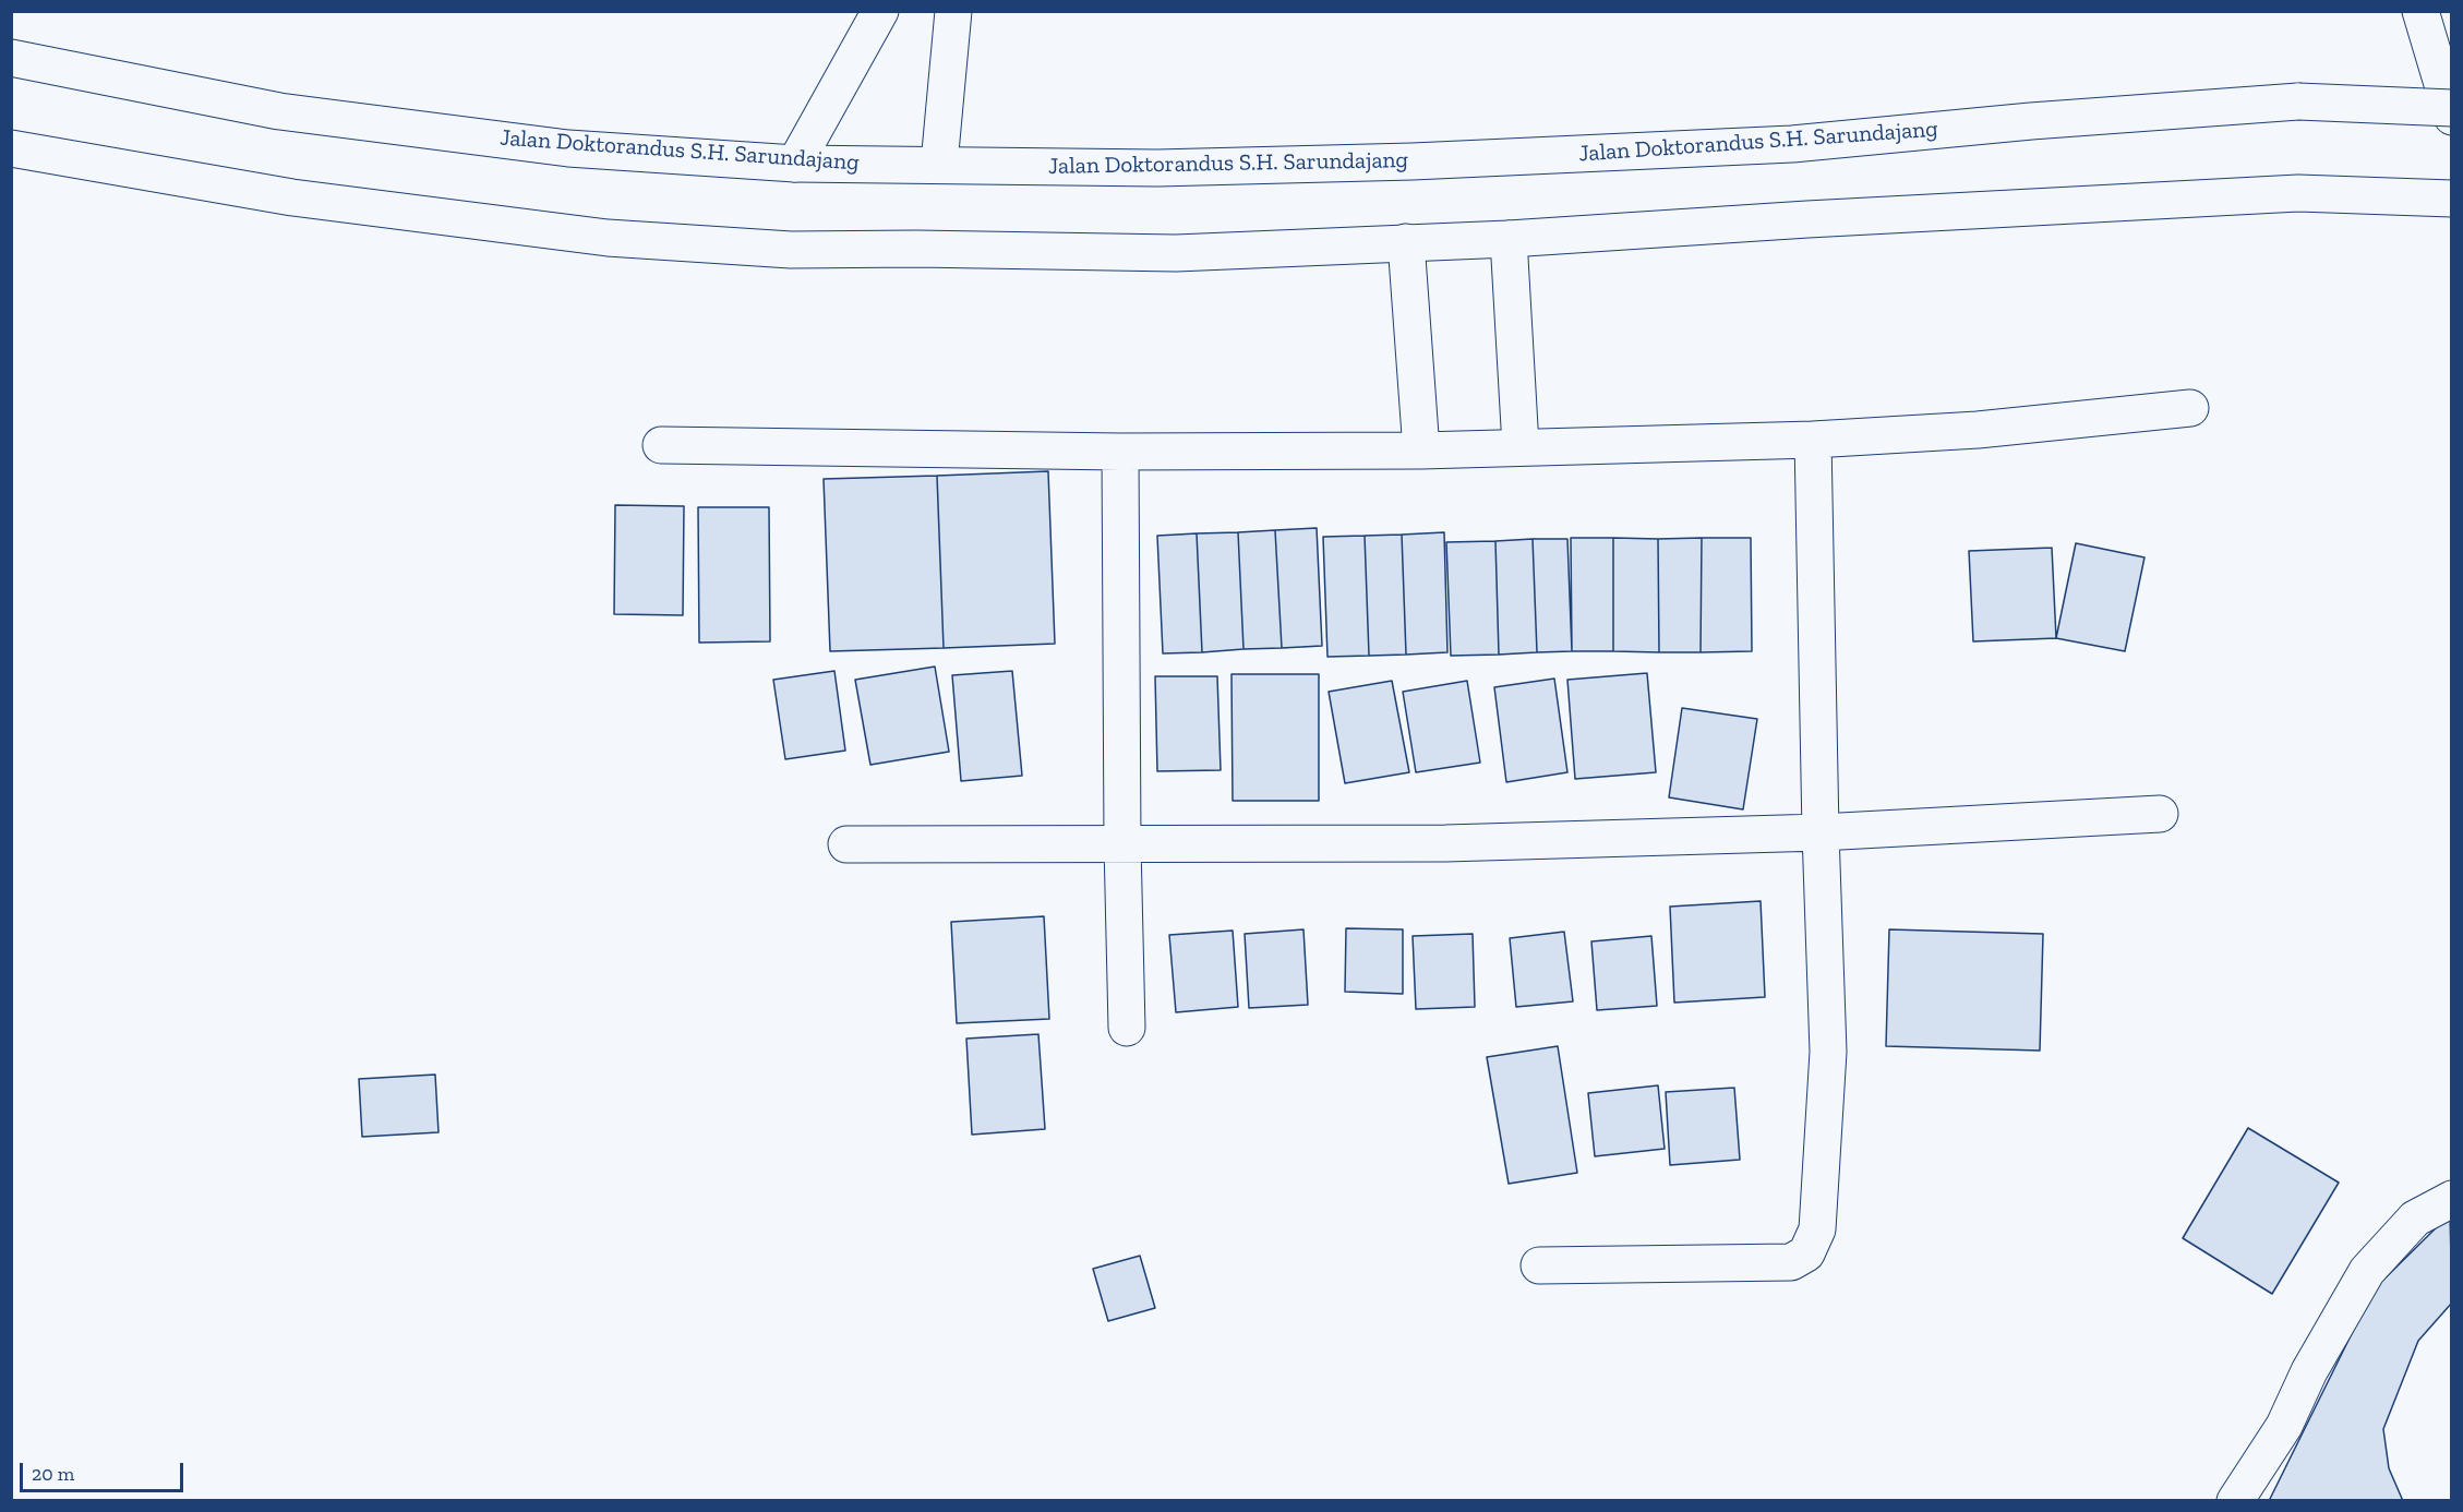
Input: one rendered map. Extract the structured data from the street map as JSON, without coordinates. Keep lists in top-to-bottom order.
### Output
{
  "streets": {
    "main road": ["Jalan Doktorandus S.H. Sarundajang"]
  },
  "scale_bar": "20 m"
}
